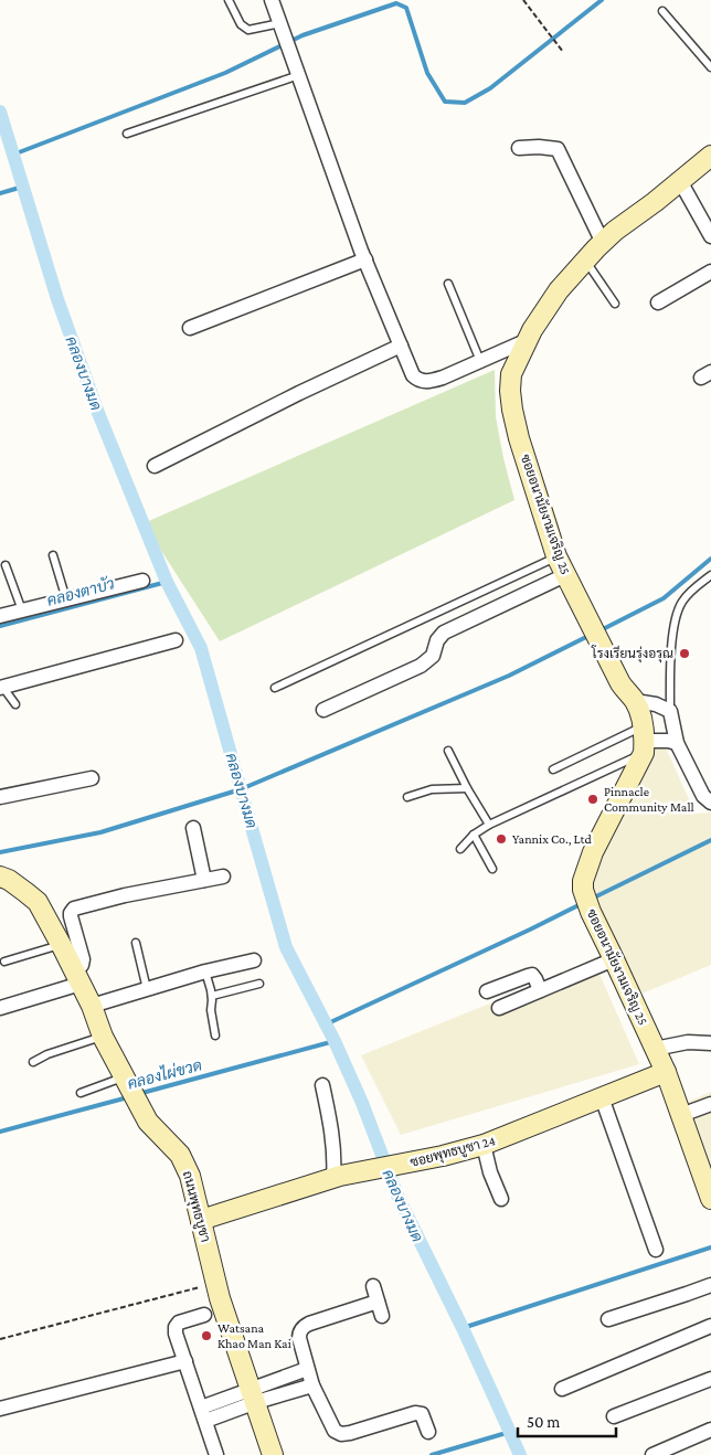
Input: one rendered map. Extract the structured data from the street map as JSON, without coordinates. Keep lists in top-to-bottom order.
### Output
{
  "streets": {
    "street": ["ซอยอนามัยงามเจริญ 25", "ซอยพุทธบูชา 24", "ถนนพุทธบูชา"]
  },
  "crossings": [
    ["ซอยอนามัยงามเจริญ 25", "ซอยพุทธบูชา 24"],
    ["ซอยพุทธบูชา 24", "ถนนพุทธบูชา"]
  ],
  "water": ["คลองบางมด", "คลองตาบัว", "คลองไผ่ขวด"],
  "places": [
    "โรงเรียนรุ่งอรุณ",
    "Pinnacle Community Mall",
    "Yannix Co., Ltd",
    "Watsana Khao Man Kai"
  ],
  "scale_bar": "50 m"
}
